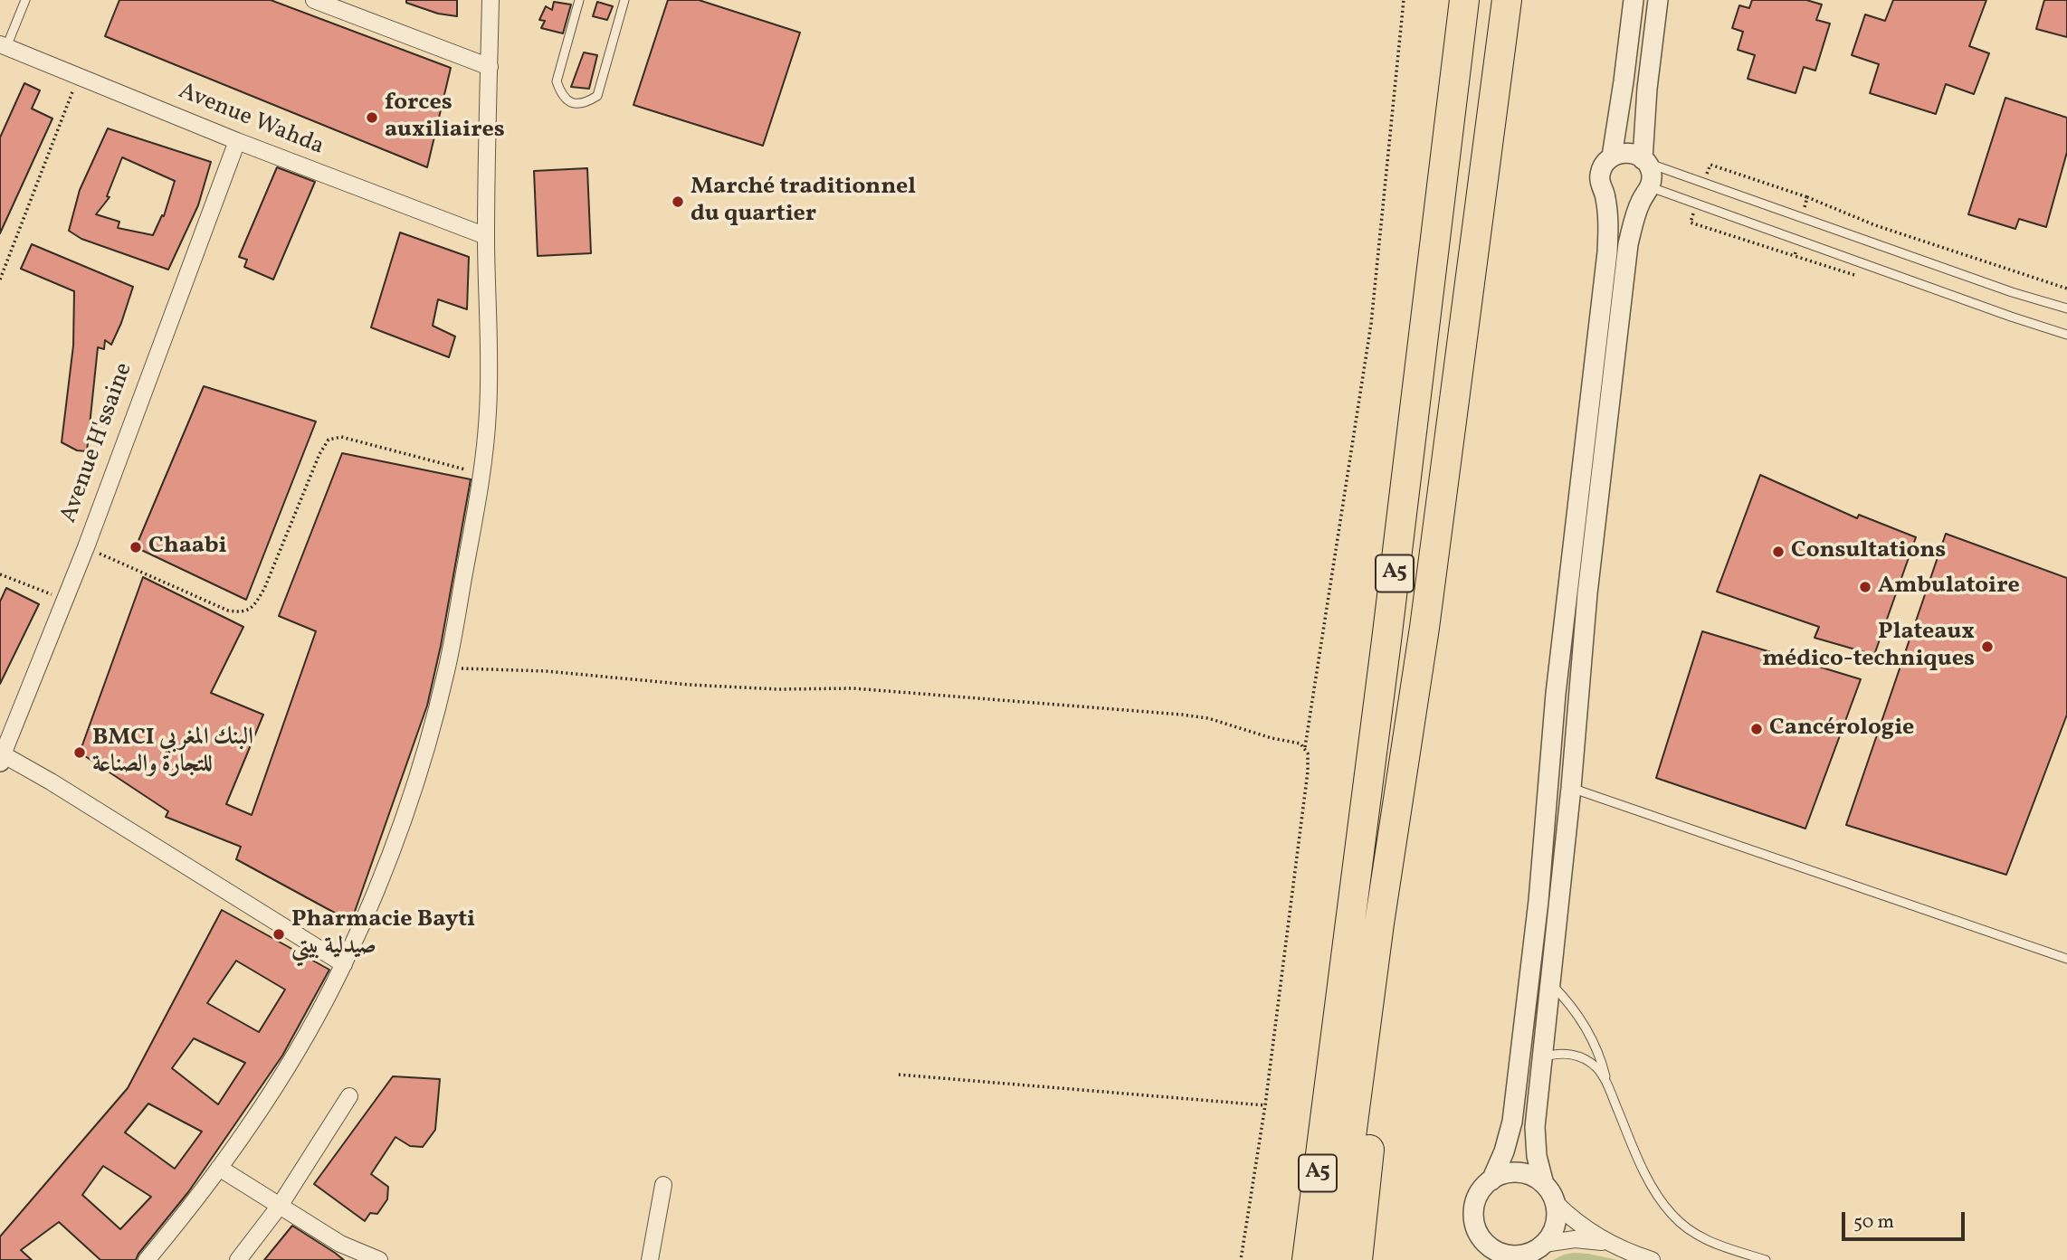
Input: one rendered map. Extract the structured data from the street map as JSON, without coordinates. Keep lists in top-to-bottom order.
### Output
{
  "streets": {
    "highway": ["A5"],
    "street": ["Avenue Wahda", "Avenue H'ssaine"]
  },
  "crossings": [
    ["Avenue Wahda", "Avenue H'ssaine"]
  ],
  "places": [
    "forces auxiliaires",
    "Marché traditionnel du quartier",
    "Chaabi",
    "Consultations",
    "Ambulatoire",
    "Plateaux médico-techniques",
    "Cancérologie",
    "BMCI البنك المغربي للتجارة والصناعة",
    "Pharmacie Bayti صيدلية بيتي"
  ],
  "scale_bar": "50 m"
}
